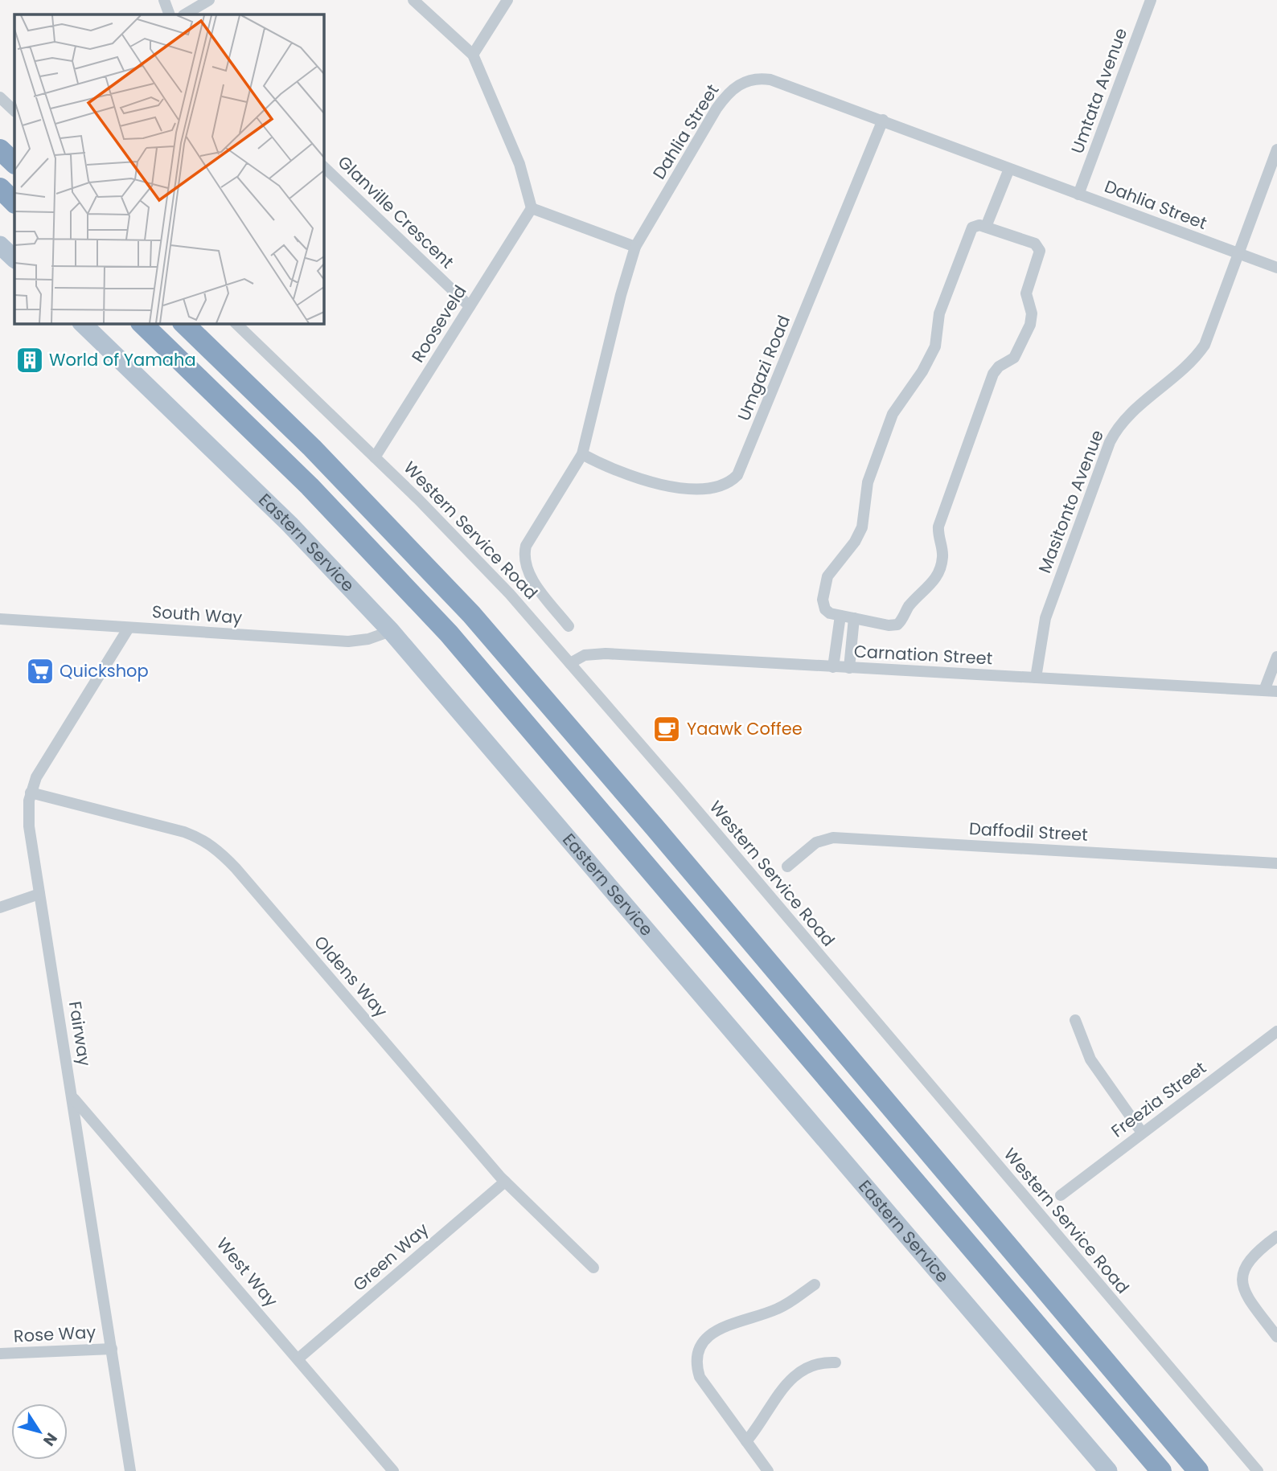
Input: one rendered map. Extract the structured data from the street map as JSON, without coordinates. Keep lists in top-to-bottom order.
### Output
{
  "streets": {
    "main road": ["Eastern Service"],
    "street": [
      "Umtata Avenue",
      "Dahlia Street",
      "Glanville Crescent",
      "Rooseveld",
      "Umgazi Road",
      "Masitonto Avenue",
      "Western Service Road",
      "South Way",
      "Carnation Street",
      "Daffodil Street",
      "Oldens Way",
      "Fairway",
      "Freezia Street",
      "Green Way",
      "West Way",
      "Rose Way"
    ]
  },
  "crossings": [
    ["Umtata Avenue", "Dahlia Street"],
    ["Dahlia Street", "Umgazi Road"],
    ["Dahlia Street", "Masitonto Avenue"],
    ["Glanville Crescent", "Rooseveld"],
    ["Rooseveld", "Western Service Road"],
    ["Masitonto Avenue", "Carnation Street"],
    ["Western Service Road", "Carnation Street"],
    ["Eastern Service", "South Way"],
    ["South Way", "Fairway"],
    ["Oldens Way", "Fairway"],
    ["Oldens Way", "Green Way"],
    ["Fairway", "West Way"],
    ["Fairway", "Rose Way"],
    ["Green Way", "West Way"]
  ],
  "places": {
    "building": ["World of Yamaha"],
    "supermarket": ["Quickshop"],
    "cafe": ["Yaawk Coffee"]
  },
  "north": "bottom right"
}
